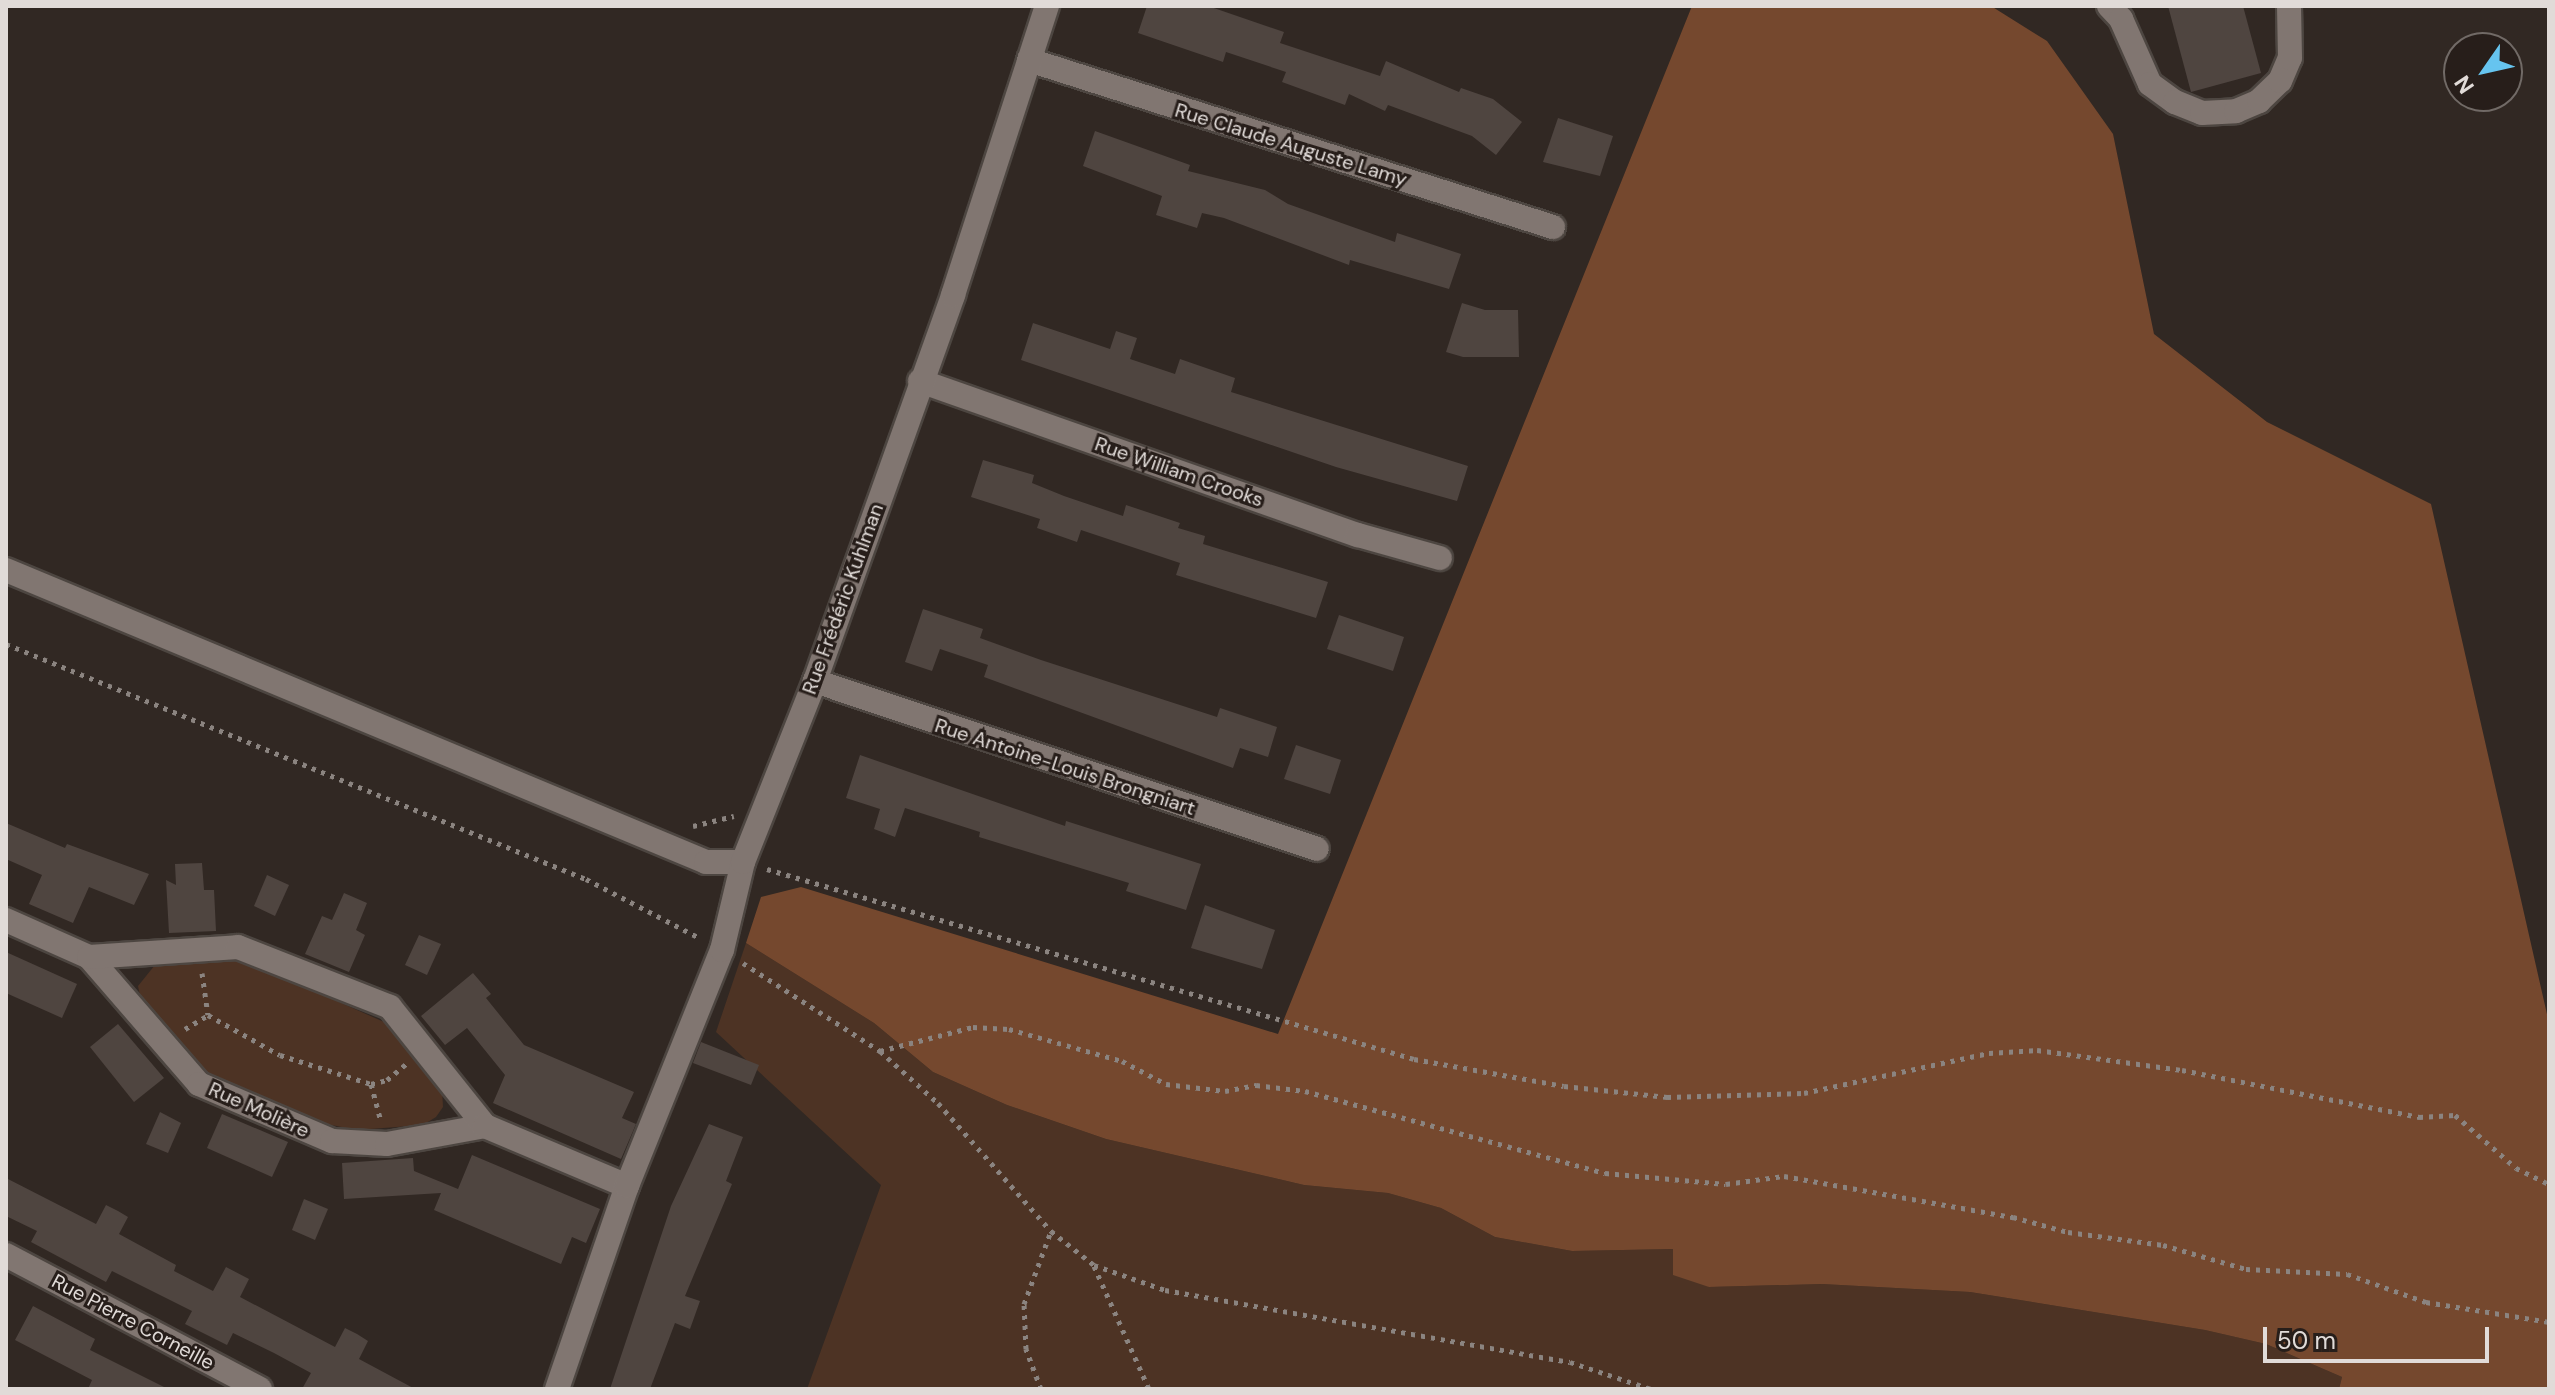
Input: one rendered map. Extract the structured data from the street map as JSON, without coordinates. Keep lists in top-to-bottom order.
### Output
{
  "streets": {
    "street": [
      "Rue Claude Auguste Lamy",
      "Rue William Crooks",
      "Rue Frédéric Kuhlman",
      "Rue Antoine-Louis Brongniart",
      "Rue Molière",
      "Rue Pierre Corneille"
    ]
  },
  "crossings": [
    ["Rue Claude Auguste Lamy", "Rue Frédéric Kuhlman"],
    ["Rue William Crooks", "Rue Frédéric Kuhlman"],
    ["Rue Frédéric Kuhlman", "Rue Antoine-Louis Brongniart"],
    ["Rue Frédéric Kuhlman", "Rue Molière"]
  ],
  "scale_bar": "50 m",
  "north": "bottom left"
}
